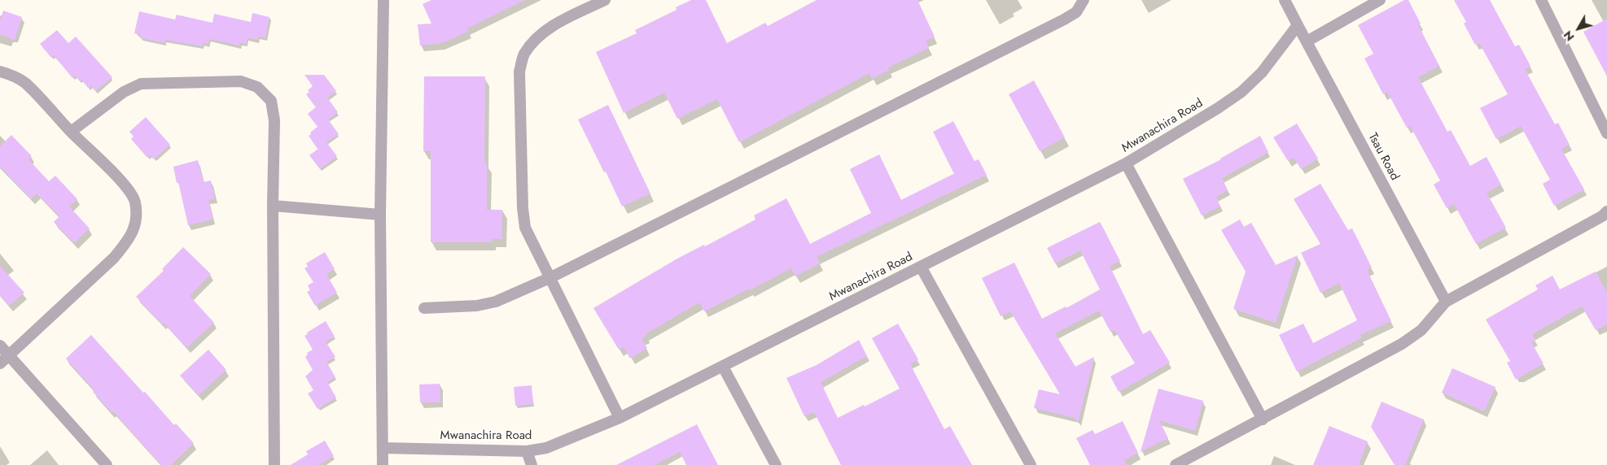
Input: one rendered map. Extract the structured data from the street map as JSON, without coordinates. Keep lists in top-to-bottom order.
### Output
{
  "streets": {
    "street": ["Mwanachira Road", "Tsau Road"]
  },
  "crossings": [
    ["Mwanachira Road", "Tsau Road"]
  ],
  "north": "bottom left"
}
